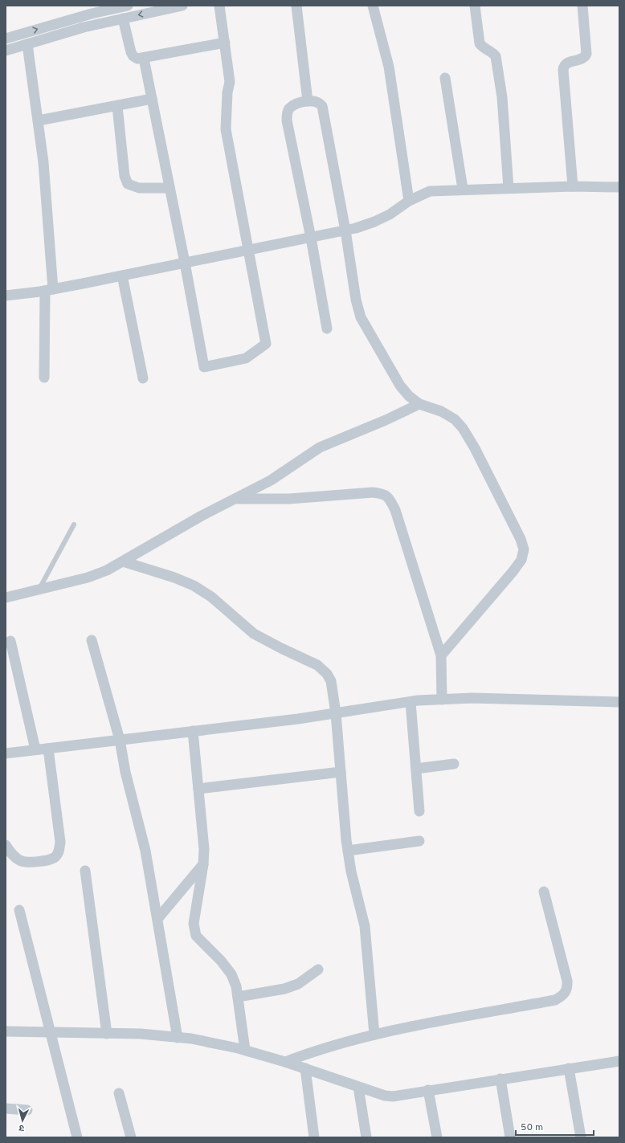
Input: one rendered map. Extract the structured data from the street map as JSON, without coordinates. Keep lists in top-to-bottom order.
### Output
{
  "scale_bar": "50 m",
  "north": "bottom"
}
